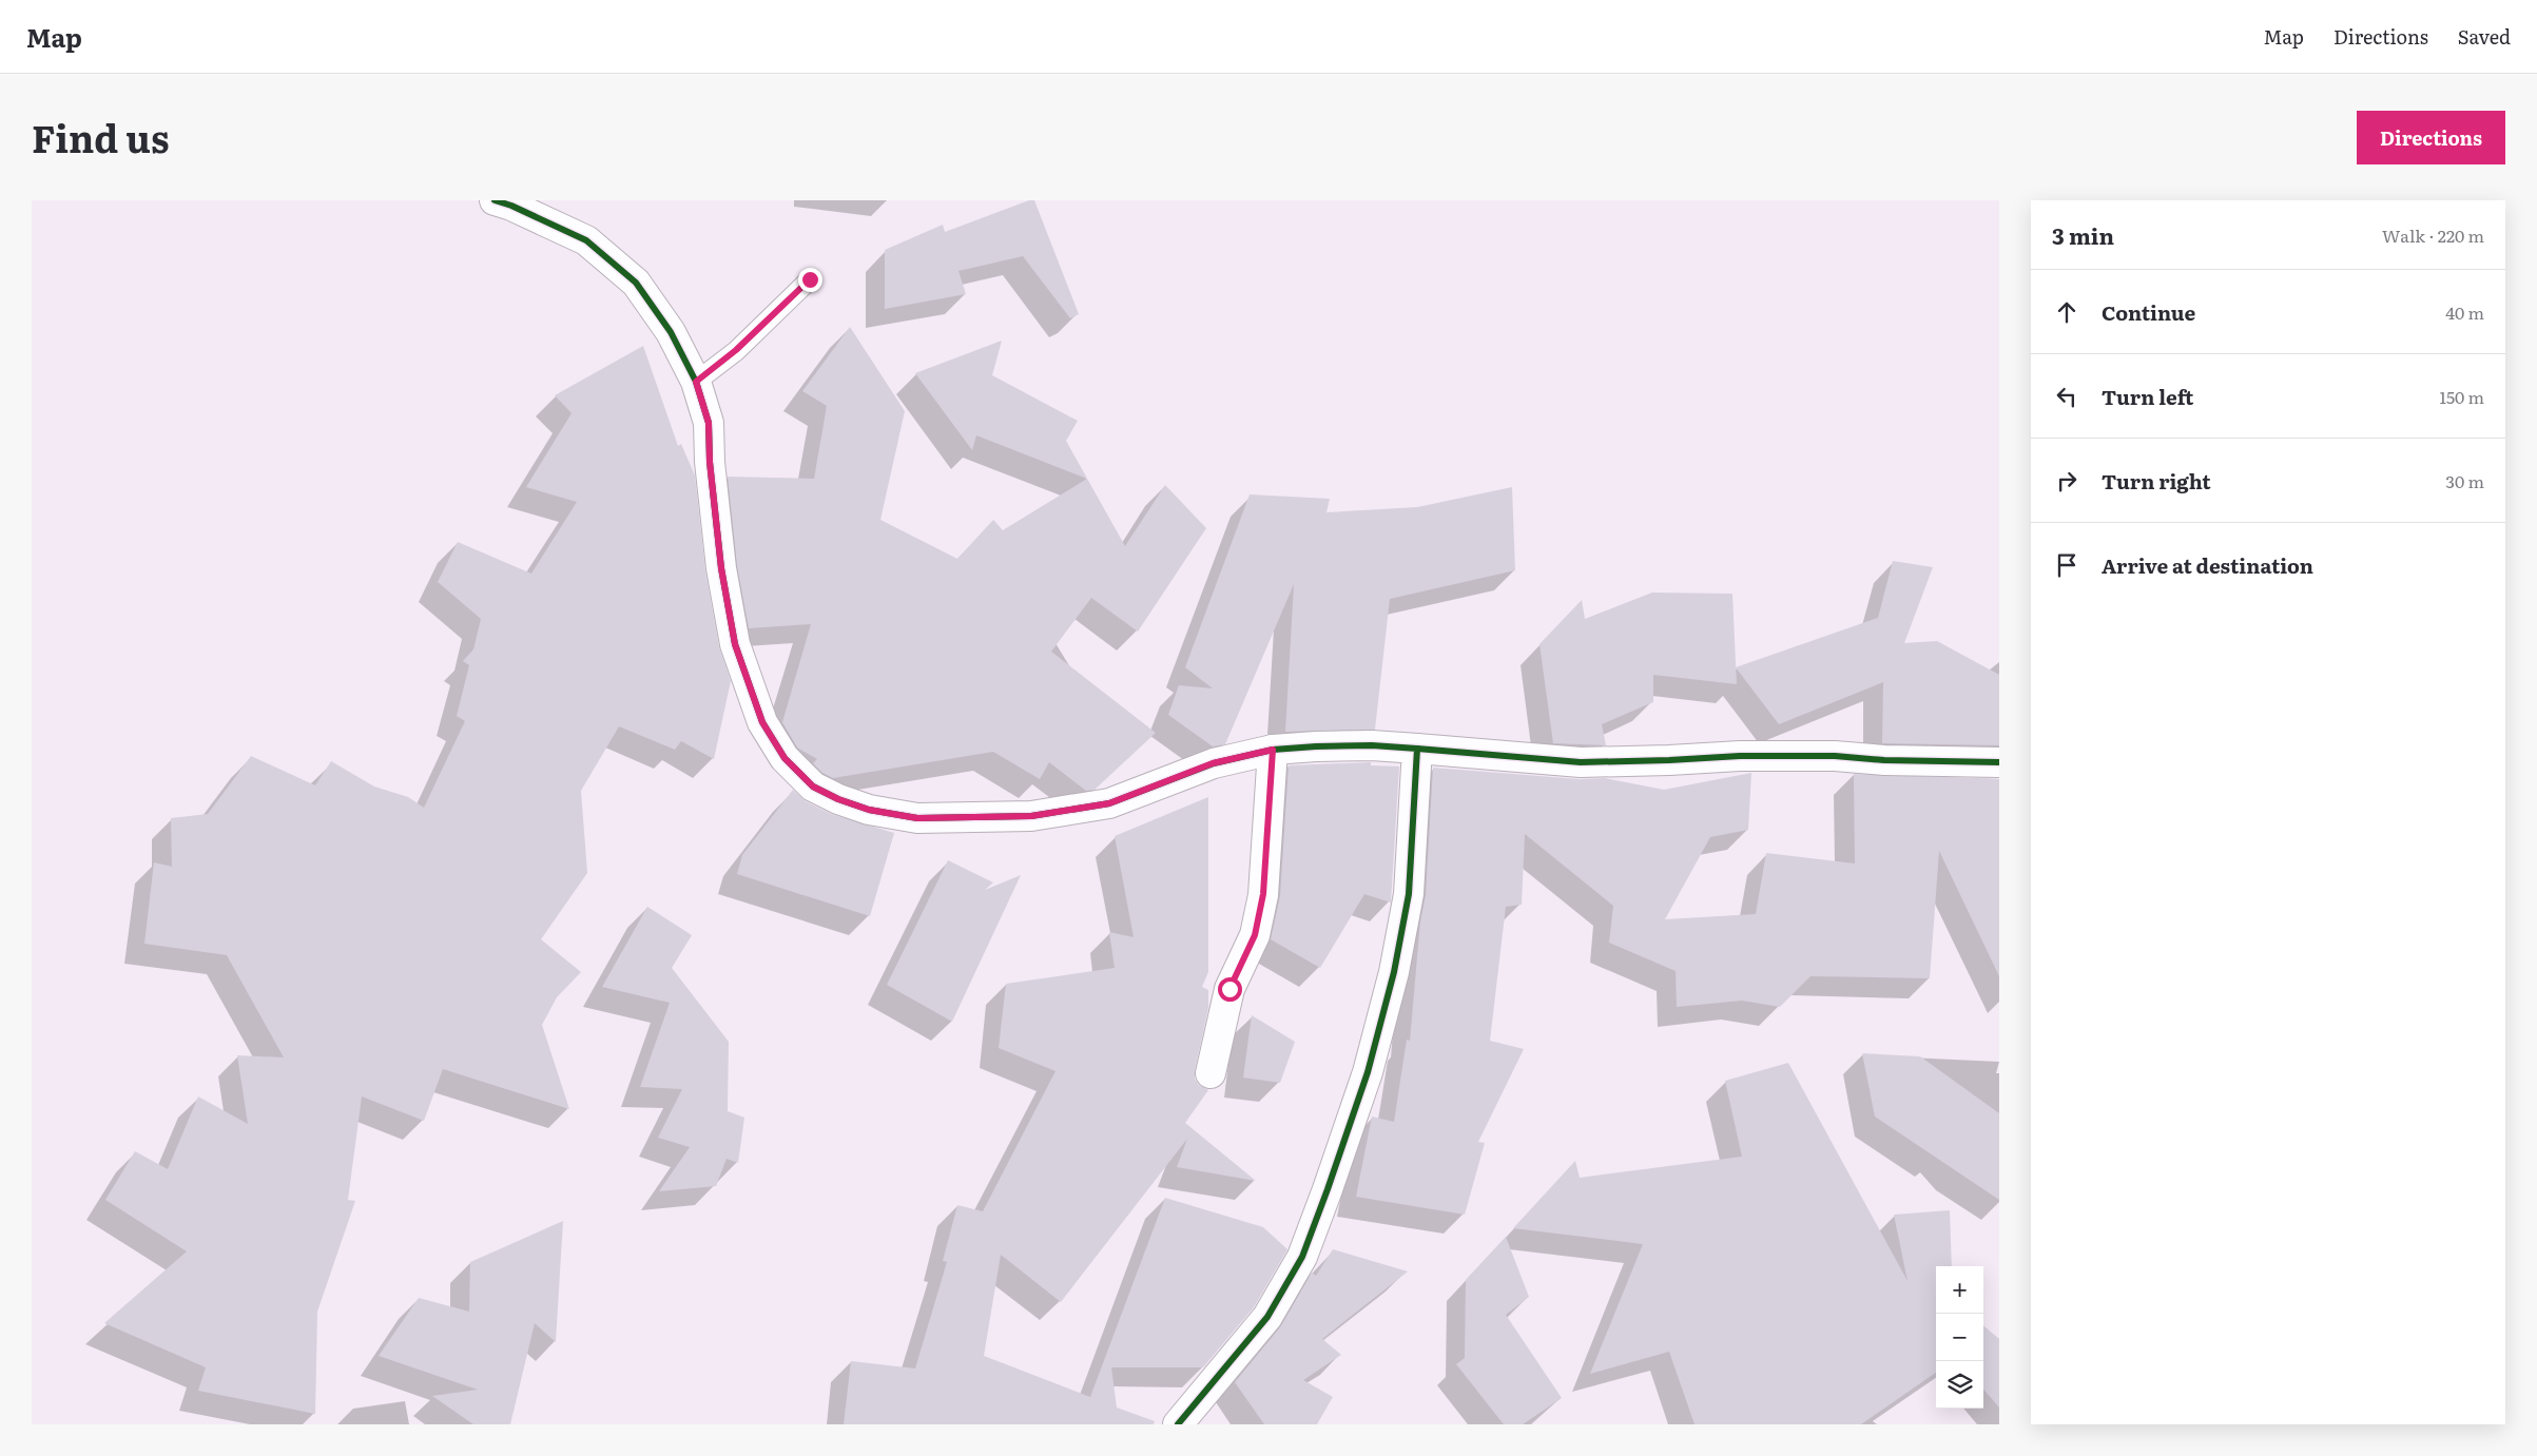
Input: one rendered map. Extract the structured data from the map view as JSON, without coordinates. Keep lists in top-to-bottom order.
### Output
{
  "page": {
    "header": "Map",
    "nav": ["Map", "Directions", "Saved"],
    "title": "Find us",
    "buttons": "Directions",
    "heading": ["3 min", "Walk · 220 m"],
    "list": [
      ["Continue", "40 m"],
      ["Turn left", "150 m"],
      ["Turn right", "30 m"],
      "Arrive at destination"
    ],
    "map_buttons": ["+", "−"]
  }
}
